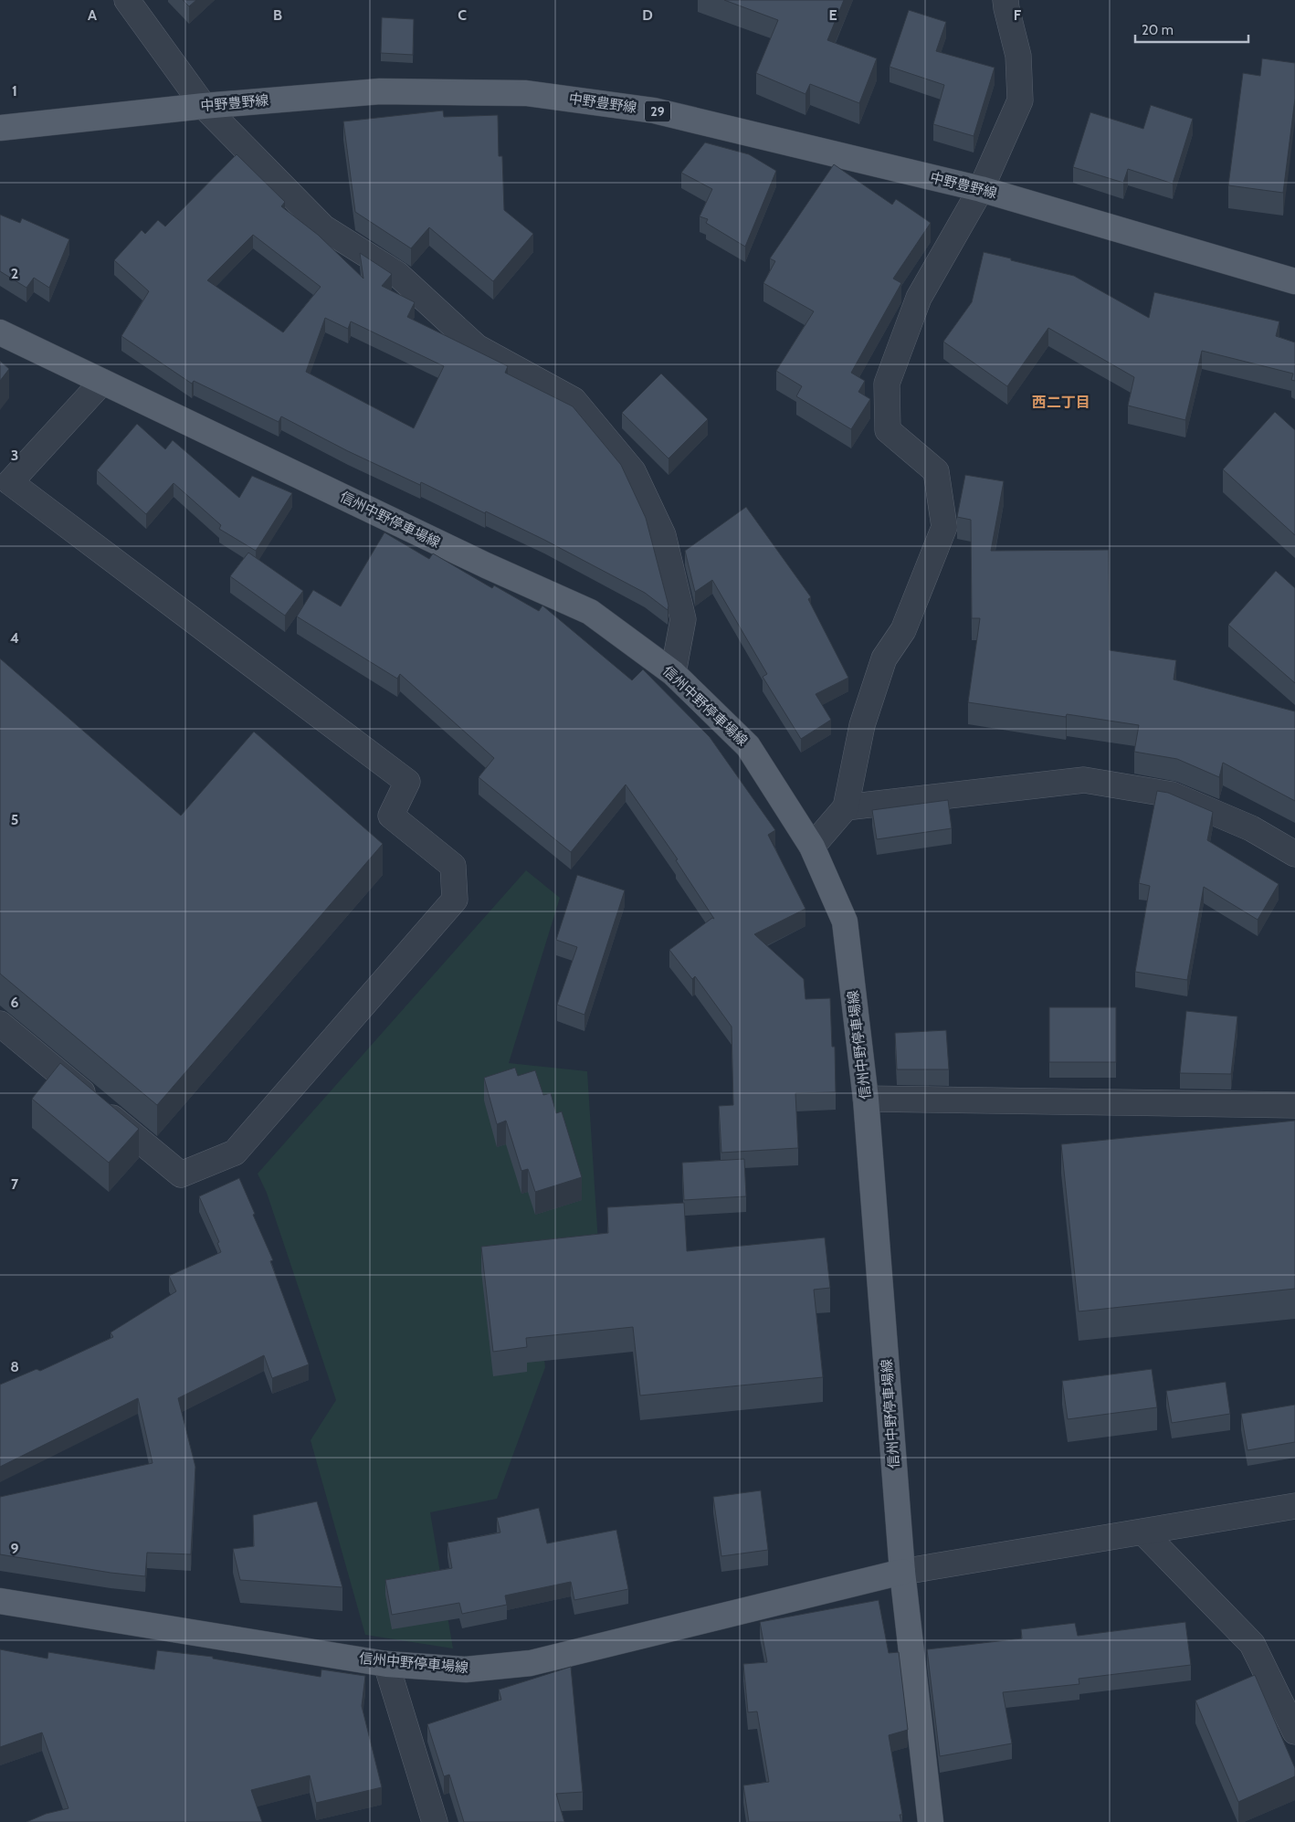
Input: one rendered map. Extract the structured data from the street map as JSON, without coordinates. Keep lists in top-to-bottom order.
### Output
{
  "streets": {
    "main road": ["中野豊野線", "29", "信州中野停車場線"]
  },
  "districts": ["西二丁目"],
  "scale_bar": "20 m",
  "grid": {
    "columns": [
      "A",
      "B",
      "C",
      "D",
      "E",
      "F"
    ],
    "rows": [
      "1",
      "2",
      "3",
      "4",
      "5",
      "6",
      "7",
      "8",
      "9"
    ]
  }
}
